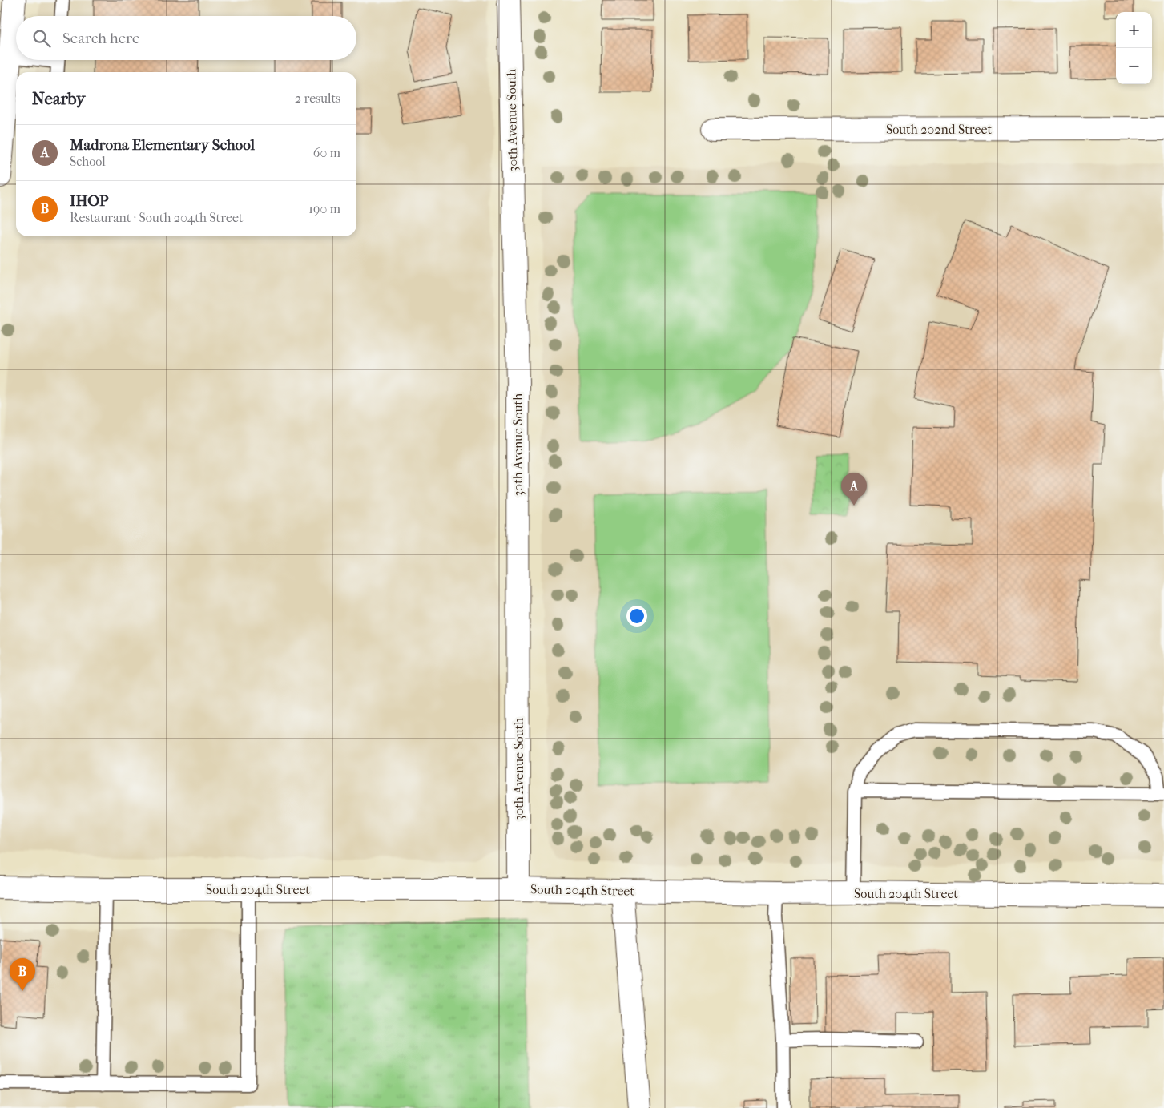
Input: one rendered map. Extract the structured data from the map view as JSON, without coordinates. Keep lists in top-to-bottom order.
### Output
{
  "streets": {
    "street": ["30th Avenue South", "South 202nd Street", "South 204th Street"]
  },
  "crossings": [
    ["30th Avenue South", "South 204th Street"]
  ],
  "page": {
    "map_buttons": ["+", "−"],
    "search": "Search here",
    "heading": ["Nearby", "2 results"],
    "list": [
      {
        "mark": "A",
        "name": "Madrona Elementary School",
        "note": "School",
        "value": "60 m"
      },
      {
        "mark": "B",
        "name": "IHOP",
        "note": "Restaurant · South 204th Street",
        "value": "190 m"
      }
    ],
    "pins": ["A", "B"]
  }
}
